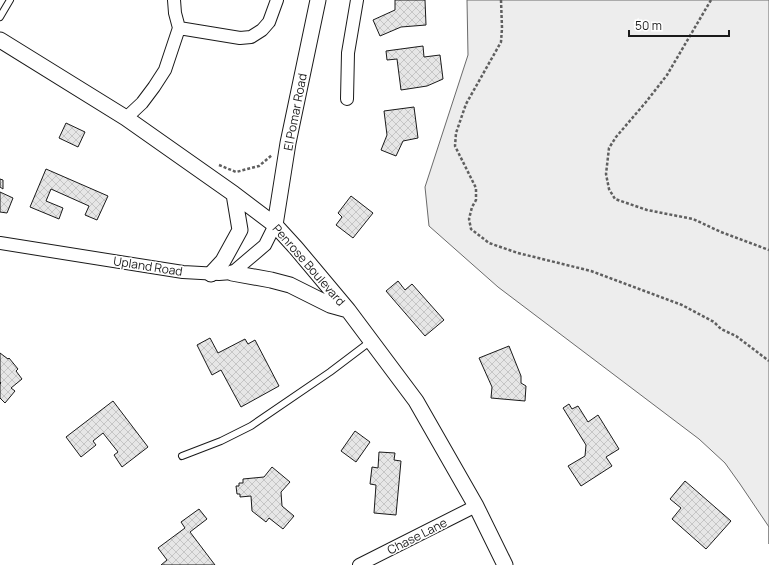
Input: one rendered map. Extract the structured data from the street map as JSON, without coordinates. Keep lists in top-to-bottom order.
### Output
{
  "streets": {
    "street": [
      "El Pomar Road",
      "Penrose Boulevard",
      "Upland Road",
      "Chase Lane"
    ]
  },
  "crossings": [
    ["El Pomar Road", "Penrose Boulevard"],
    ["Penrose Boulevard", "Chase Lane"]
  ],
  "scale_bar": "50 m"
}
